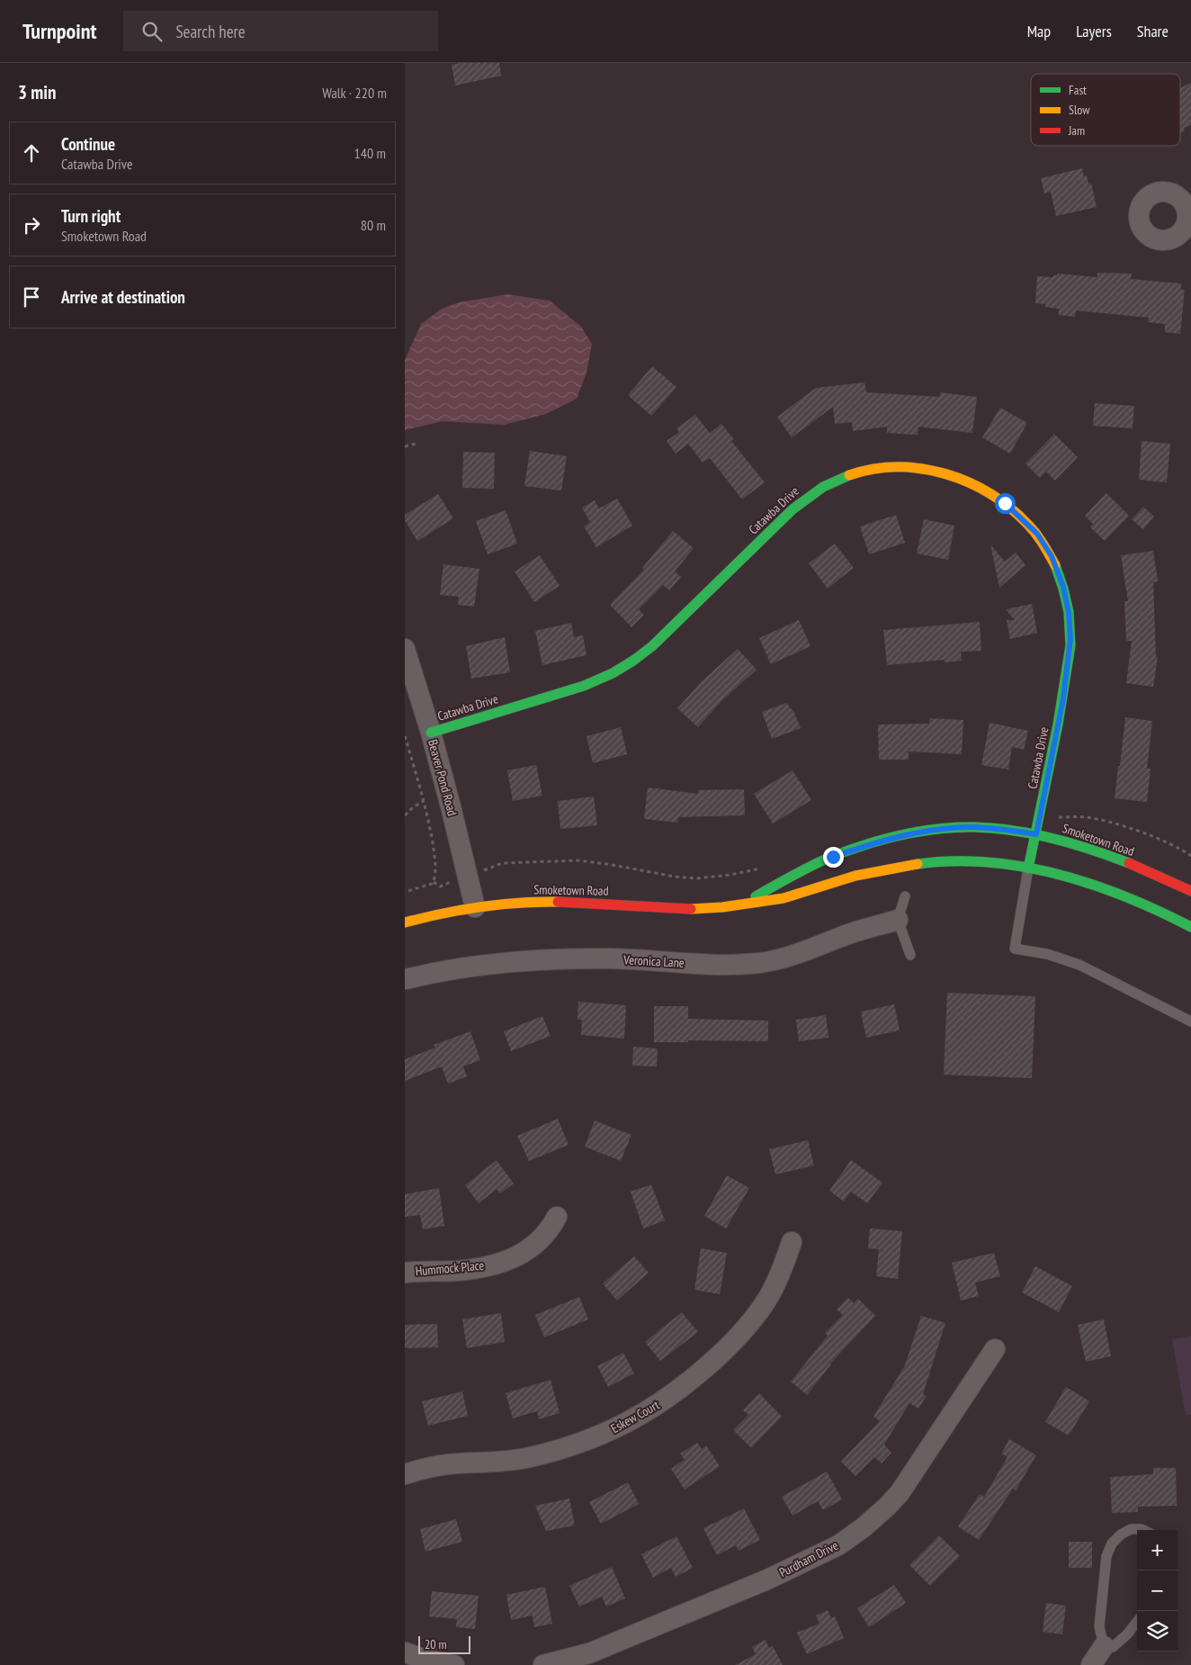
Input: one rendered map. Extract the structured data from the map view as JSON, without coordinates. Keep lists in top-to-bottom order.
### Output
{
  "streets": {
    "main road": ["Catawba Drive", "Smoketown Road"],
    "street": [
      "Beaver Pond Road",
      "Veronica Lane",
      "Hummock Place",
      "Eskew Court",
      "Purdham Drive"
    ]
  },
  "crossings": [
    ["Catawba Drive", "Beaver Pond Road"],
    ["Catawba Drive", "Smoketown Road"],
    ["Beaver Pond Road", "Smoketown Road"]
  ],
  "legend": ["Fast", "Slow", "Jam"],
  "scale_bar": "20 m",
  "page": {
    "header": "Turnpoint",
    "search": "Search here",
    "nav": ["Map", "Layers", "Share"],
    "heading": ["3 min", "Walk · 220 m"],
    "list": [
      ["Continue", "Catawba Drive", "140 m"],
      ["Turn right", "Smoketown Road", "80 m"],
      "Arrive at destination"
    ],
    "map_buttons": ["+", "−"],
    "scale": "20 m"
  }
}
